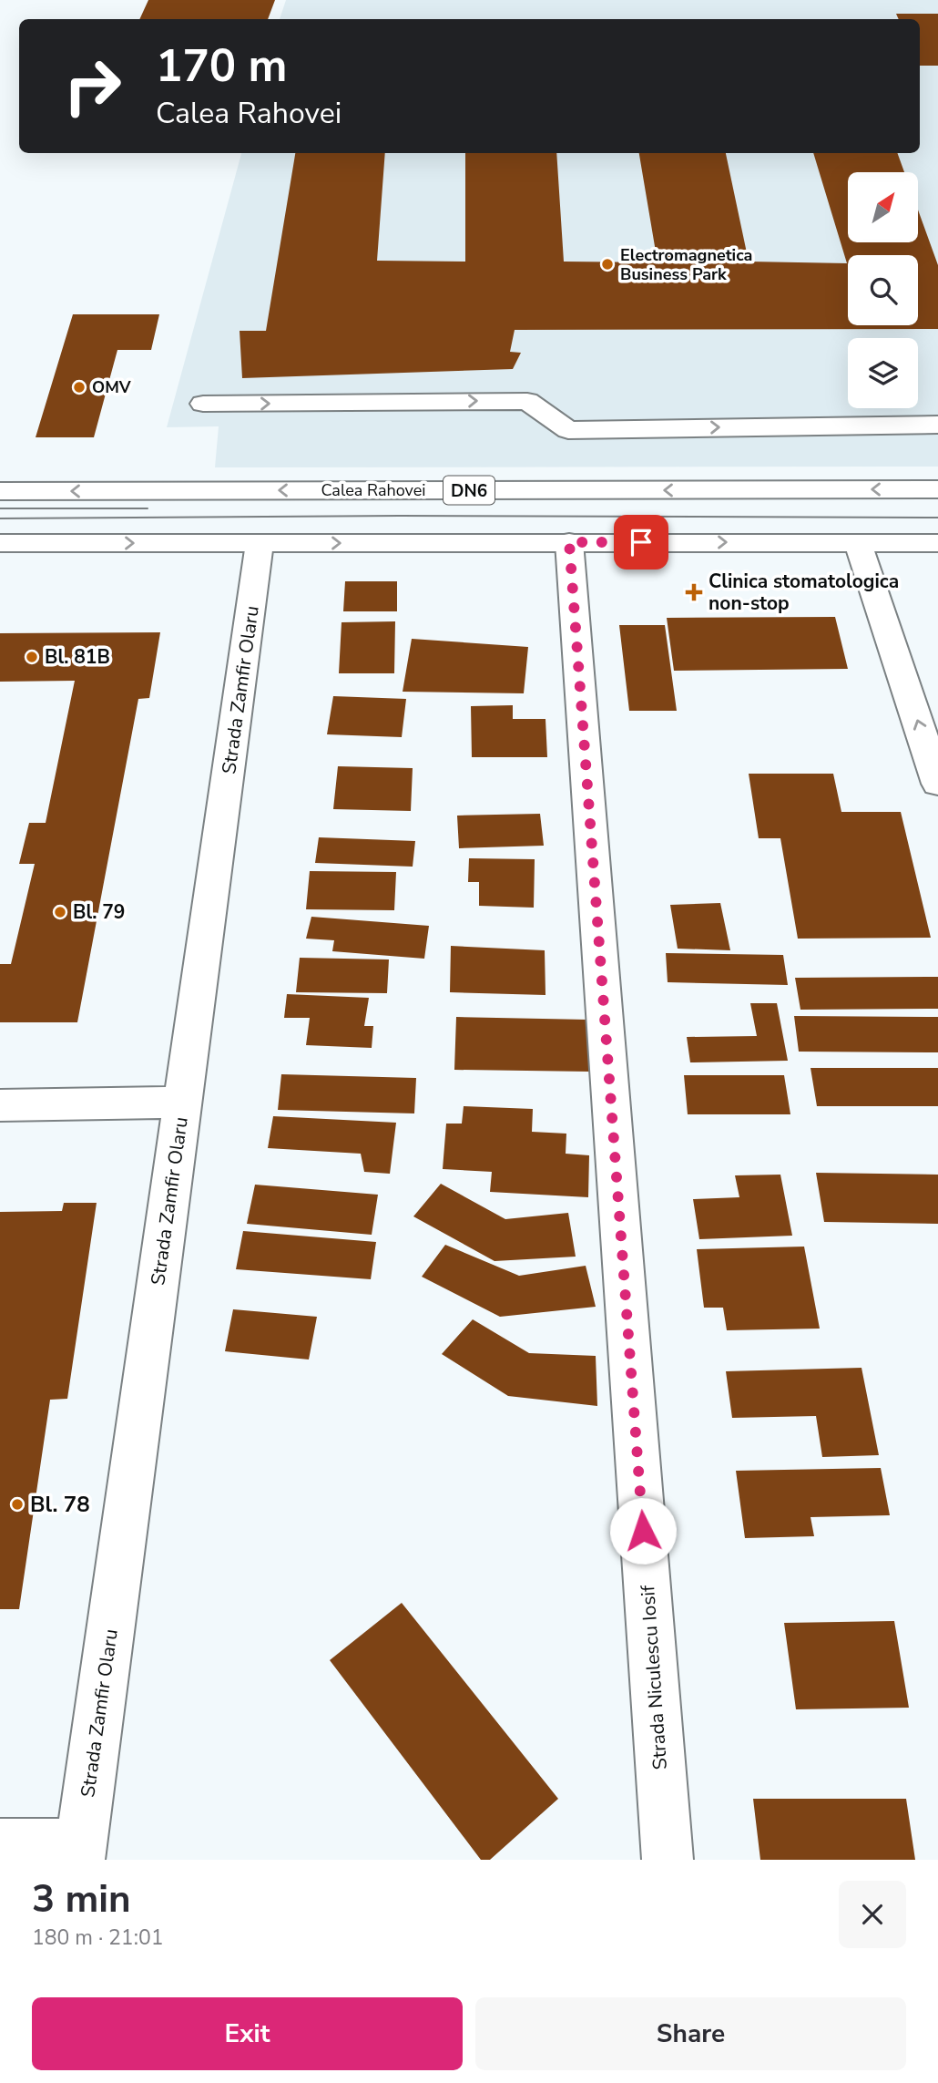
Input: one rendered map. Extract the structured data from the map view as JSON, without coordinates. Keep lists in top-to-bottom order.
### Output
{
  "streets": {
    "street": [
      "Calea Rahovei",
      "DN6",
      "Strada Zamfir Olaru",
      "Strada Niculescu Iosif"
    ]
  },
  "places": {
    "other": [
      "Electromagnetica Business Park",
      "OMV",
      "Bl. 81B",
      "Bl. 79",
      "Bl. 78"
    ],
    "health": ["Clinica stomatologica non-stop"]
  },
  "north": "top right",
  "page": {
    "turn": ["170 m", "Calea Rahovei"],
    "heading": ["3 min", "180 m · 21:01"],
    "buttons": ["Exit", "Share"]
  }
}
